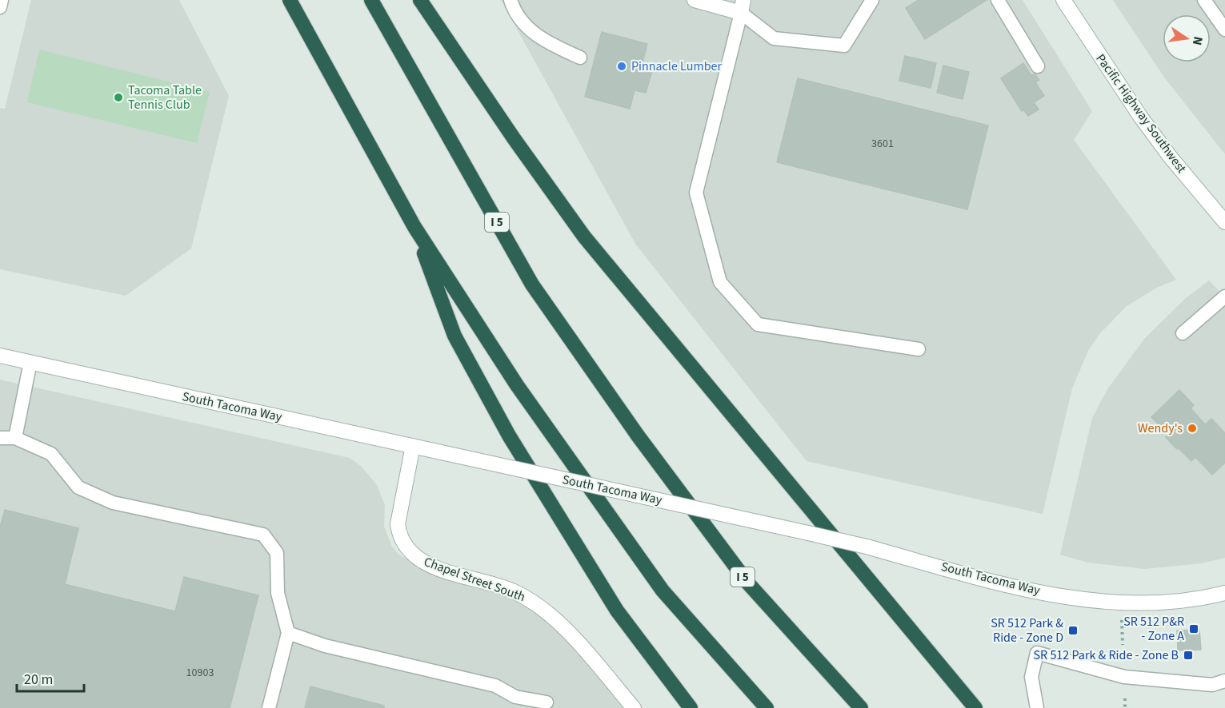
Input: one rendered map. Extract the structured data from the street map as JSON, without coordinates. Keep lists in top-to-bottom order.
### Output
{
  "streets": {
    "highway": ["I 5"],
    "street": ["Pacific Highway Southwest", "South Tacoma Way", "Chapel Street South"]
  },
  "crossings": [
    ["South Tacoma Way", "Chapel Street South"]
  ],
  "places": {
    "other": ["Pinnacle Lumber", "Tacoma Table Tennis Club", "Wendy's"],
    "transit": ["SR 512 P&R - Zone A", "SR 512 Park & Ride - Zone D", "SR 512 Park & Ride - Zone B"]
  },
  "house_numbers": ["3601", "10903"],
  "scale_bar": "20 m",
  "north": "right"
}
